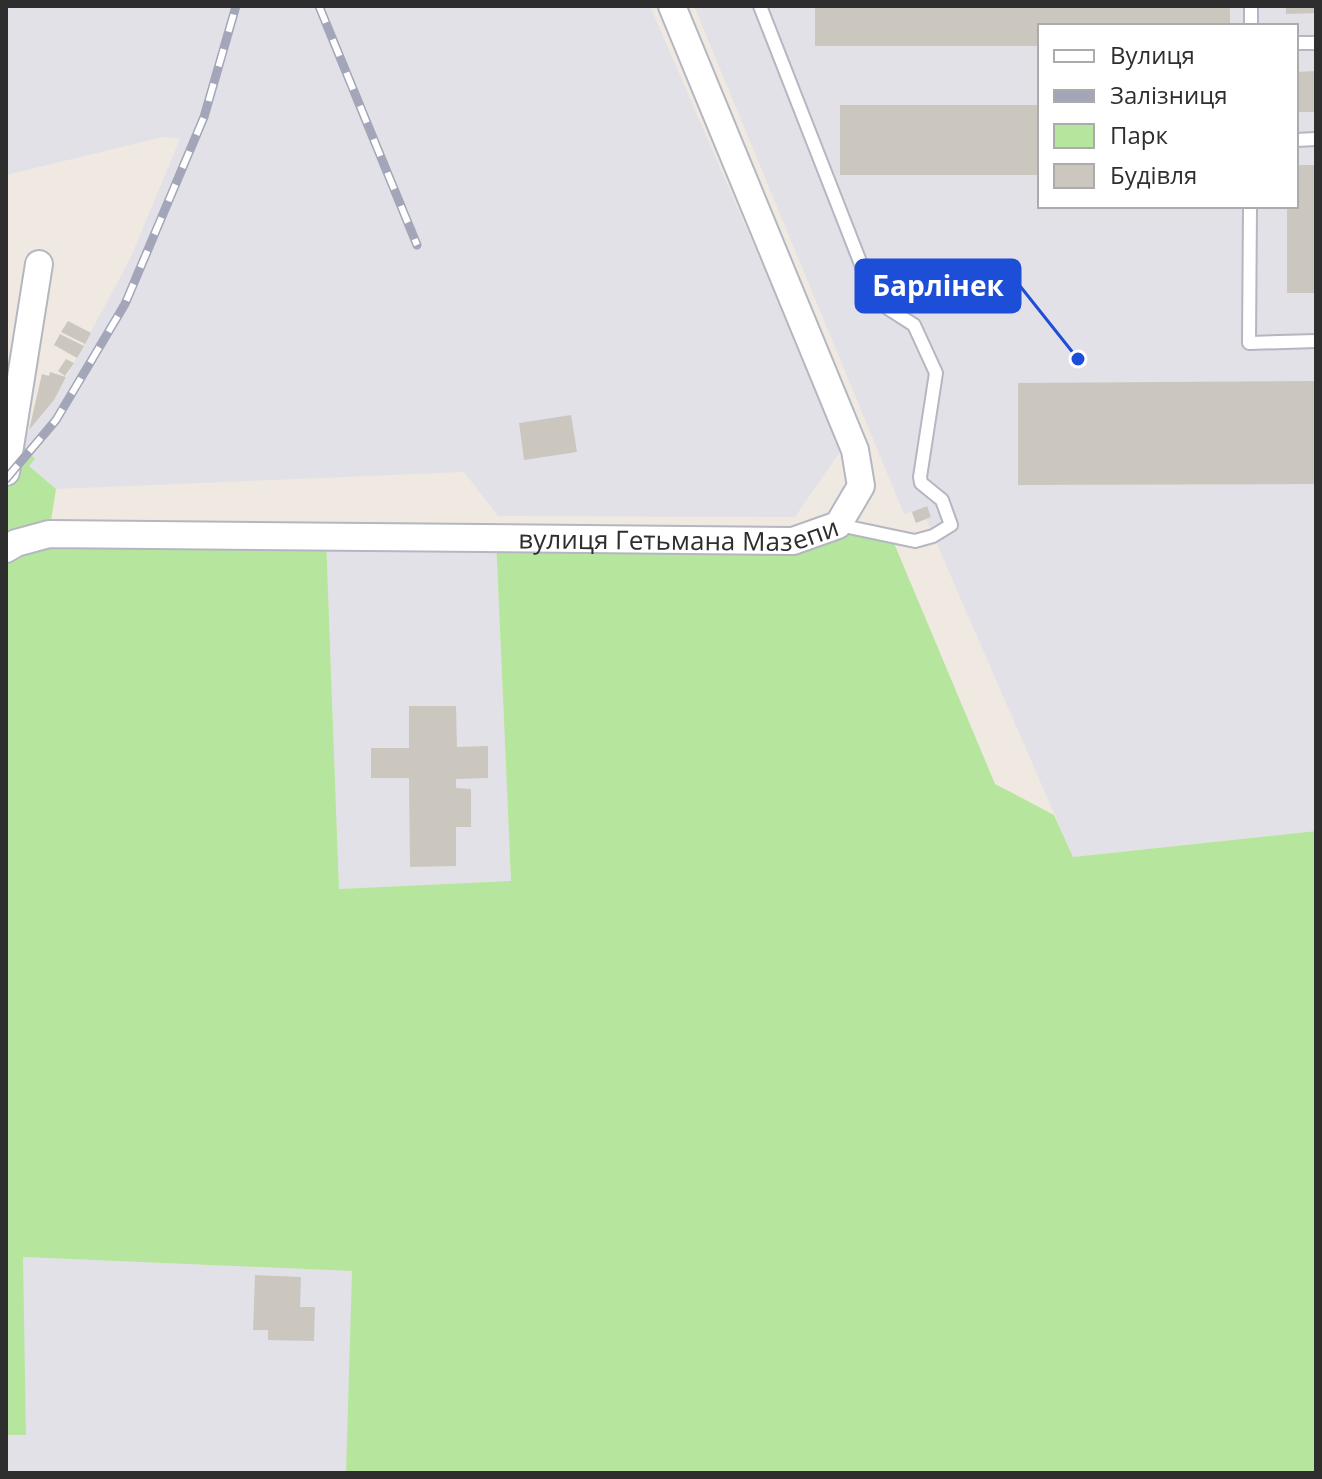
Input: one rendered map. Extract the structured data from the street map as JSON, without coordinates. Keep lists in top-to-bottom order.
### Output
{
  "streets": {
    "street": ["вулиця Гетьмана Мазепи"]
  },
  "places": ["Барлінек"],
  "legend": [
    "Вулиця",
    "Залізниця",
    "Парк",
    "Будівля"
  ]
}
